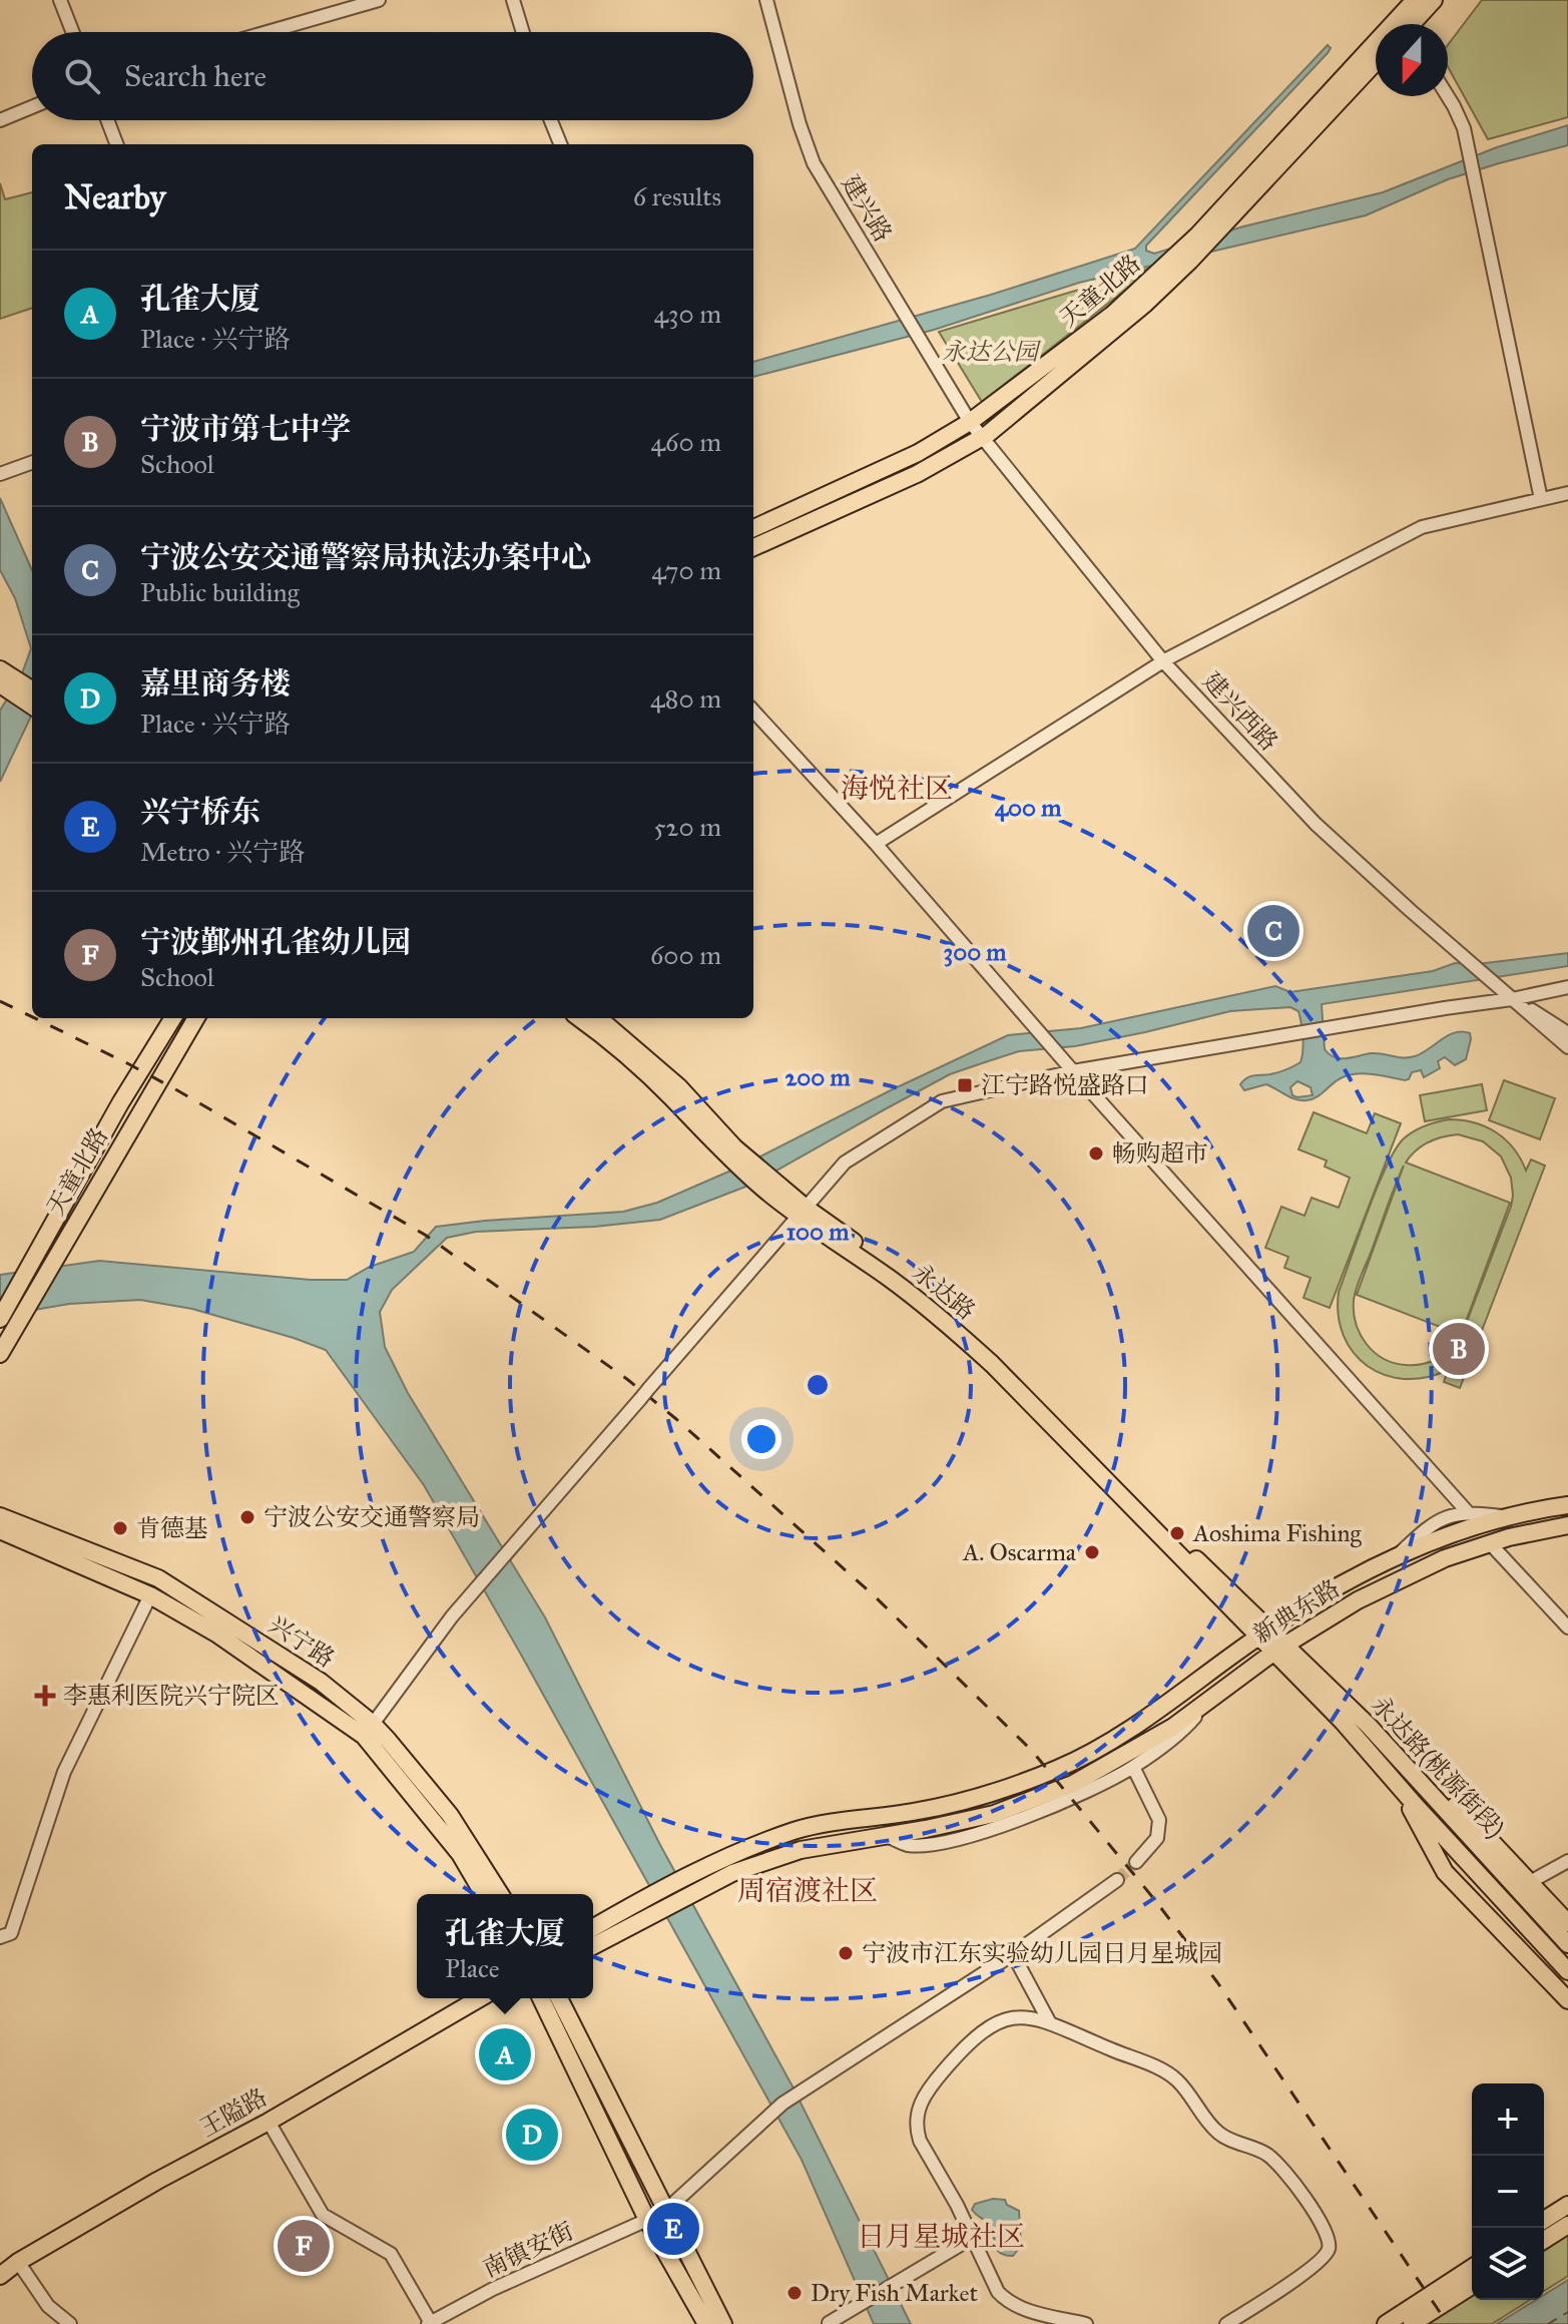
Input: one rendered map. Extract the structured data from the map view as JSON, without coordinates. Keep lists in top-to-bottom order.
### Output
{
  "streets": {
    "main road": [
      "天童北路",
      "永达路",
      "新典东路",
      "兴宁路",
      "永达路(桃源街段)",
      "王隘路"
    ],
    "street": ["建兴路", "建兴西路", "南镇安街"]
  },
  "crossings": [
    ["建兴路", "天童北路"],
    ["建兴路", "建兴西路"],
    ["天童北路", "建兴西路"],
    ["永达路", "新典东路"],
    ["永达路", "永达路(桃源街段)"],
    ["新典东路", "永达路(桃源街段)"]
  ],
  "districts": ["海悦社区", "周宿渡社区", "日月星城社区"],
  "parks": ["永达公园"],
  "places": {
    "transit": ["江宁路悦盛路口"],
    "other": [
      "畅购超市",
      "宁波公安交通警察局",
      "肯德基",
      "Aoshima Fishing",
      "A. Oscarma",
      "宁波市江东实验幼儿园日月星城园",
      "Dry Fish Market"
    ],
    "health": ["李惠利医院兴宁院区"]
  },
  "north": "bottom",
  "page": {
    "search": "Search here",
    "heading": ["Nearby", "6 results"],
    "list": [
      {
        "mark": "A",
        "name": "孔雀大厦",
        "note": "Place · 兴宁路",
        "value": "430 m"
      },
      {
        "mark": "B",
        "name": "宁波市第七中学",
        "note": "School",
        "value": "460 m"
      },
      {
        "mark": "C",
        "name": "宁波公安交通警察局执法办案中心",
        "note": "Public building",
        "value": "470 m"
      },
      {
        "mark": "D",
        "name": "嘉里商务楼",
        "note": "Place · 兴宁路",
        "value": "480 m"
      },
      {
        "mark": "E",
        "name": "兴宁桥东",
        "note": "Metro · 兴宁路",
        "value": "520 m"
      },
      {
        "mark": "F",
        "name": "宁波鄞州孔雀幼儿园",
        "note": "School",
        "value": "600 m"
      }
    ],
    "pins": [
      "C",
      "B",
      "A",
      "D",
      "E",
      "F"
    ],
    "popup": ["孔雀大厦", "Place"],
    "map_buttons": ["+", "−"]
  },
  "rings": [
    "400 m",
    "300 m",
    "200 m",
    "100 m"
  ]
}
